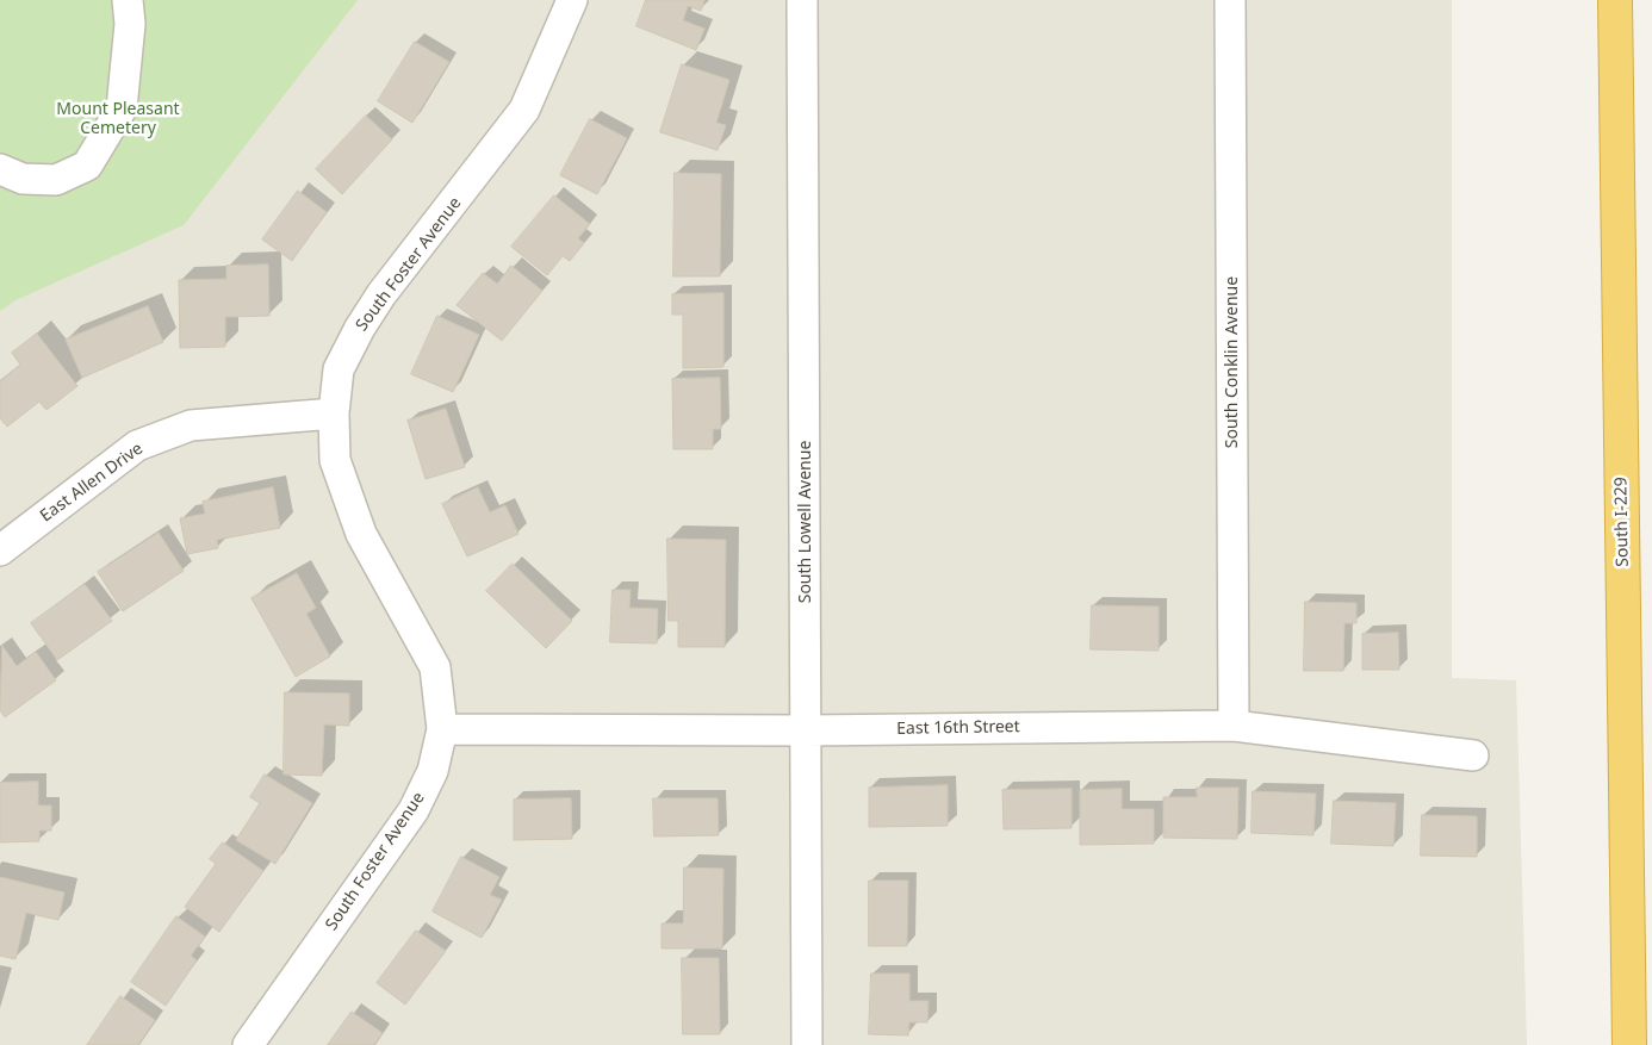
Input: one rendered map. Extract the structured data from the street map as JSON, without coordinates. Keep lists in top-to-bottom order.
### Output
{
  "streets": {
    "highway": ["South I-229"],
    "street": [
      "South Foster Avenue",
      "South Conklin Avenue",
      "East Allen Drive",
      "South Lowell Avenue",
      "East 16th Street"
    ]
  },
  "crossings": [
    ["South Foster Avenue", "East Allen Drive"],
    ["South Foster Avenue", "East 16th Street"],
    ["South Conklin Avenue", "East 16th Street"],
    ["South Lowell Avenue", "East 16th Street"]
  ],
  "parks": ["Mount Pleasant Cemetery"]
}
